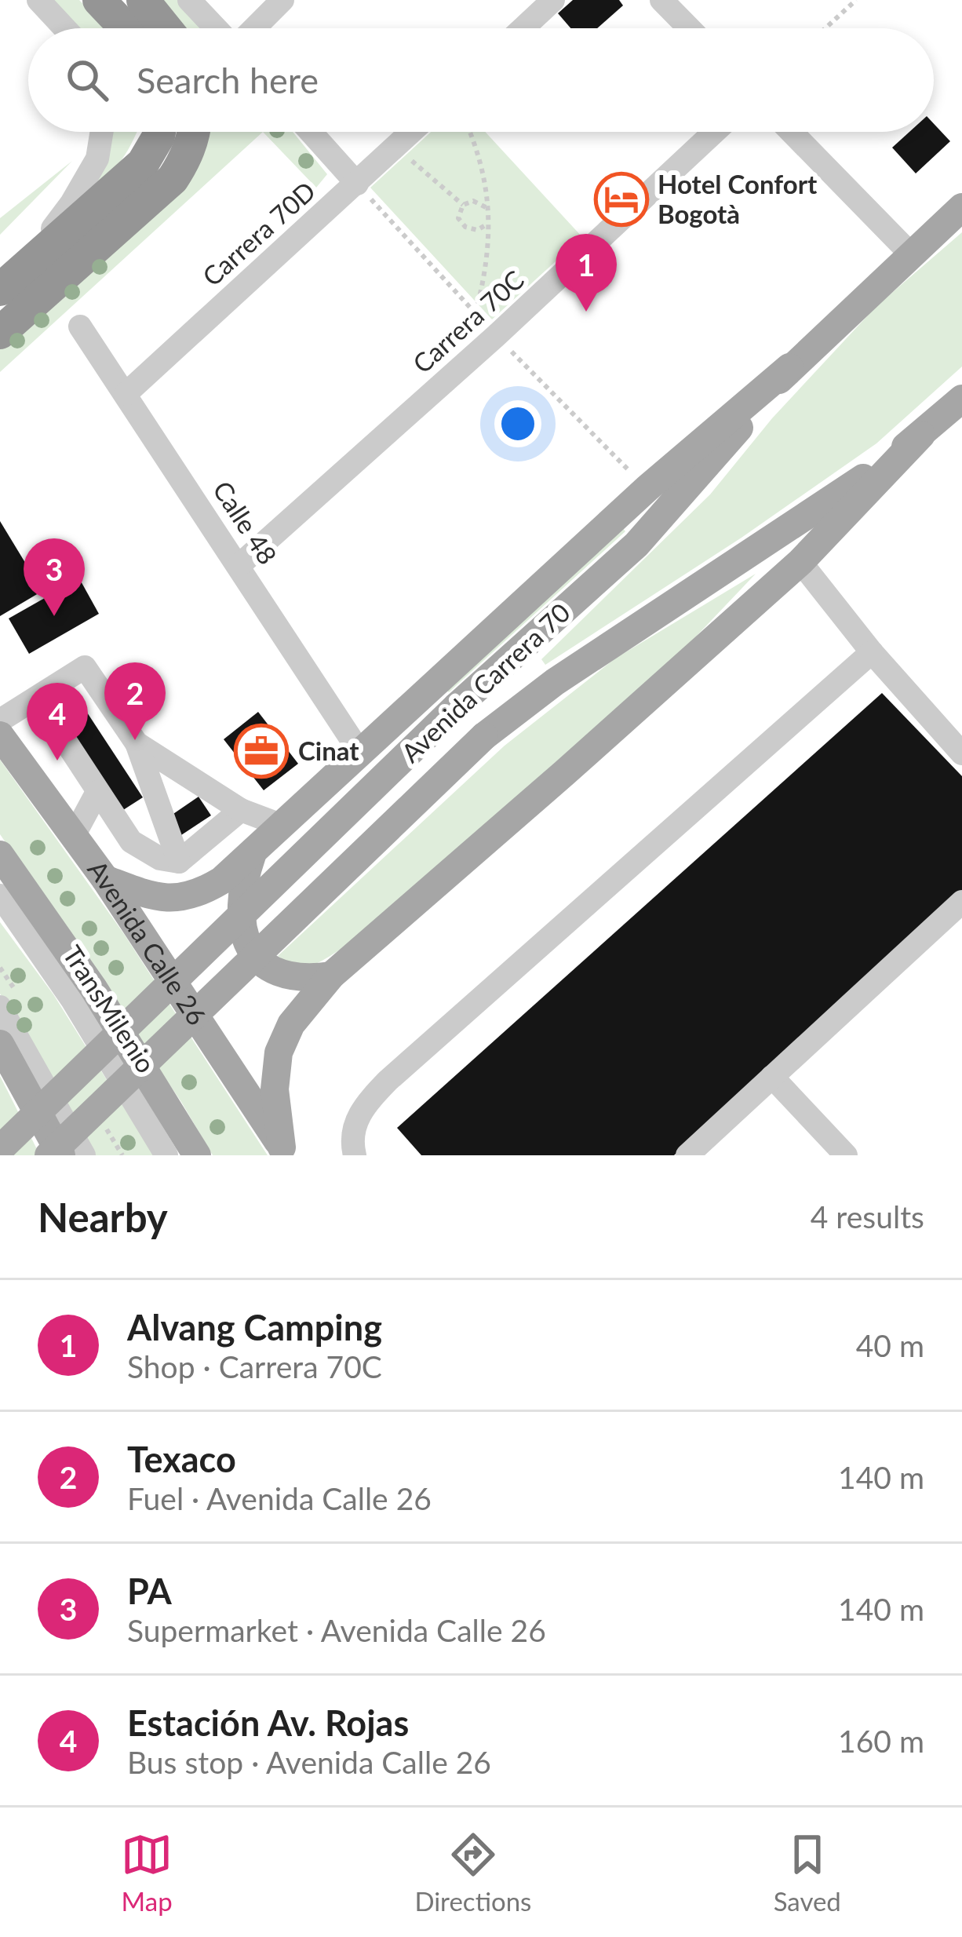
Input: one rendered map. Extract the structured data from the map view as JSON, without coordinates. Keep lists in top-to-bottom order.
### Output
{
  "streets": {
    "main road": ["Avenida Carrera 70", "Avenida Calle 26"],
    "street": [
      "Carrera 70D",
      "Carrera 70C",
      "Calle 48",
      "TransMilenio"
    ]
  },
  "crossings": [
    ["Carrera 70D", "Calle 48"],
    ["Carrera 70C", "Calle 48"]
  ],
  "places": {
    "hotel": ["Hotel Confort Bogotà"],
    "office": ["Cinat"]
  },
  "page": {
    "search": "Search here",
    "pins": [
      "1",
      "3",
      "2",
      "4"
    ],
    "heading": ["Nearby", "4 results"],
    "list": [
      {
        "mark": "1",
        "name": "Alvang Camping",
        "note": "Shop · Carrera 70C",
        "value": "40 m"
      },
      {
        "mark": "2",
        "name": "Texaco",
        "note": "Fuel · Avenida Calle 26",
        "value": "140 m"
      },
      {
        "mark": "3",
        "name": "PA",
        "note": "Supermarket · Avenida Calle 26",
        "value": "140 m"
      },
      {
        "mark": "4",
        "name": "Estación Av. Rojas",
        "note": "Bus stop · Avenida Calle 26",
        "value": "160 m"
      }
    ],
    "nav": ["Map", "Directions", "Saved"]
  }
}
